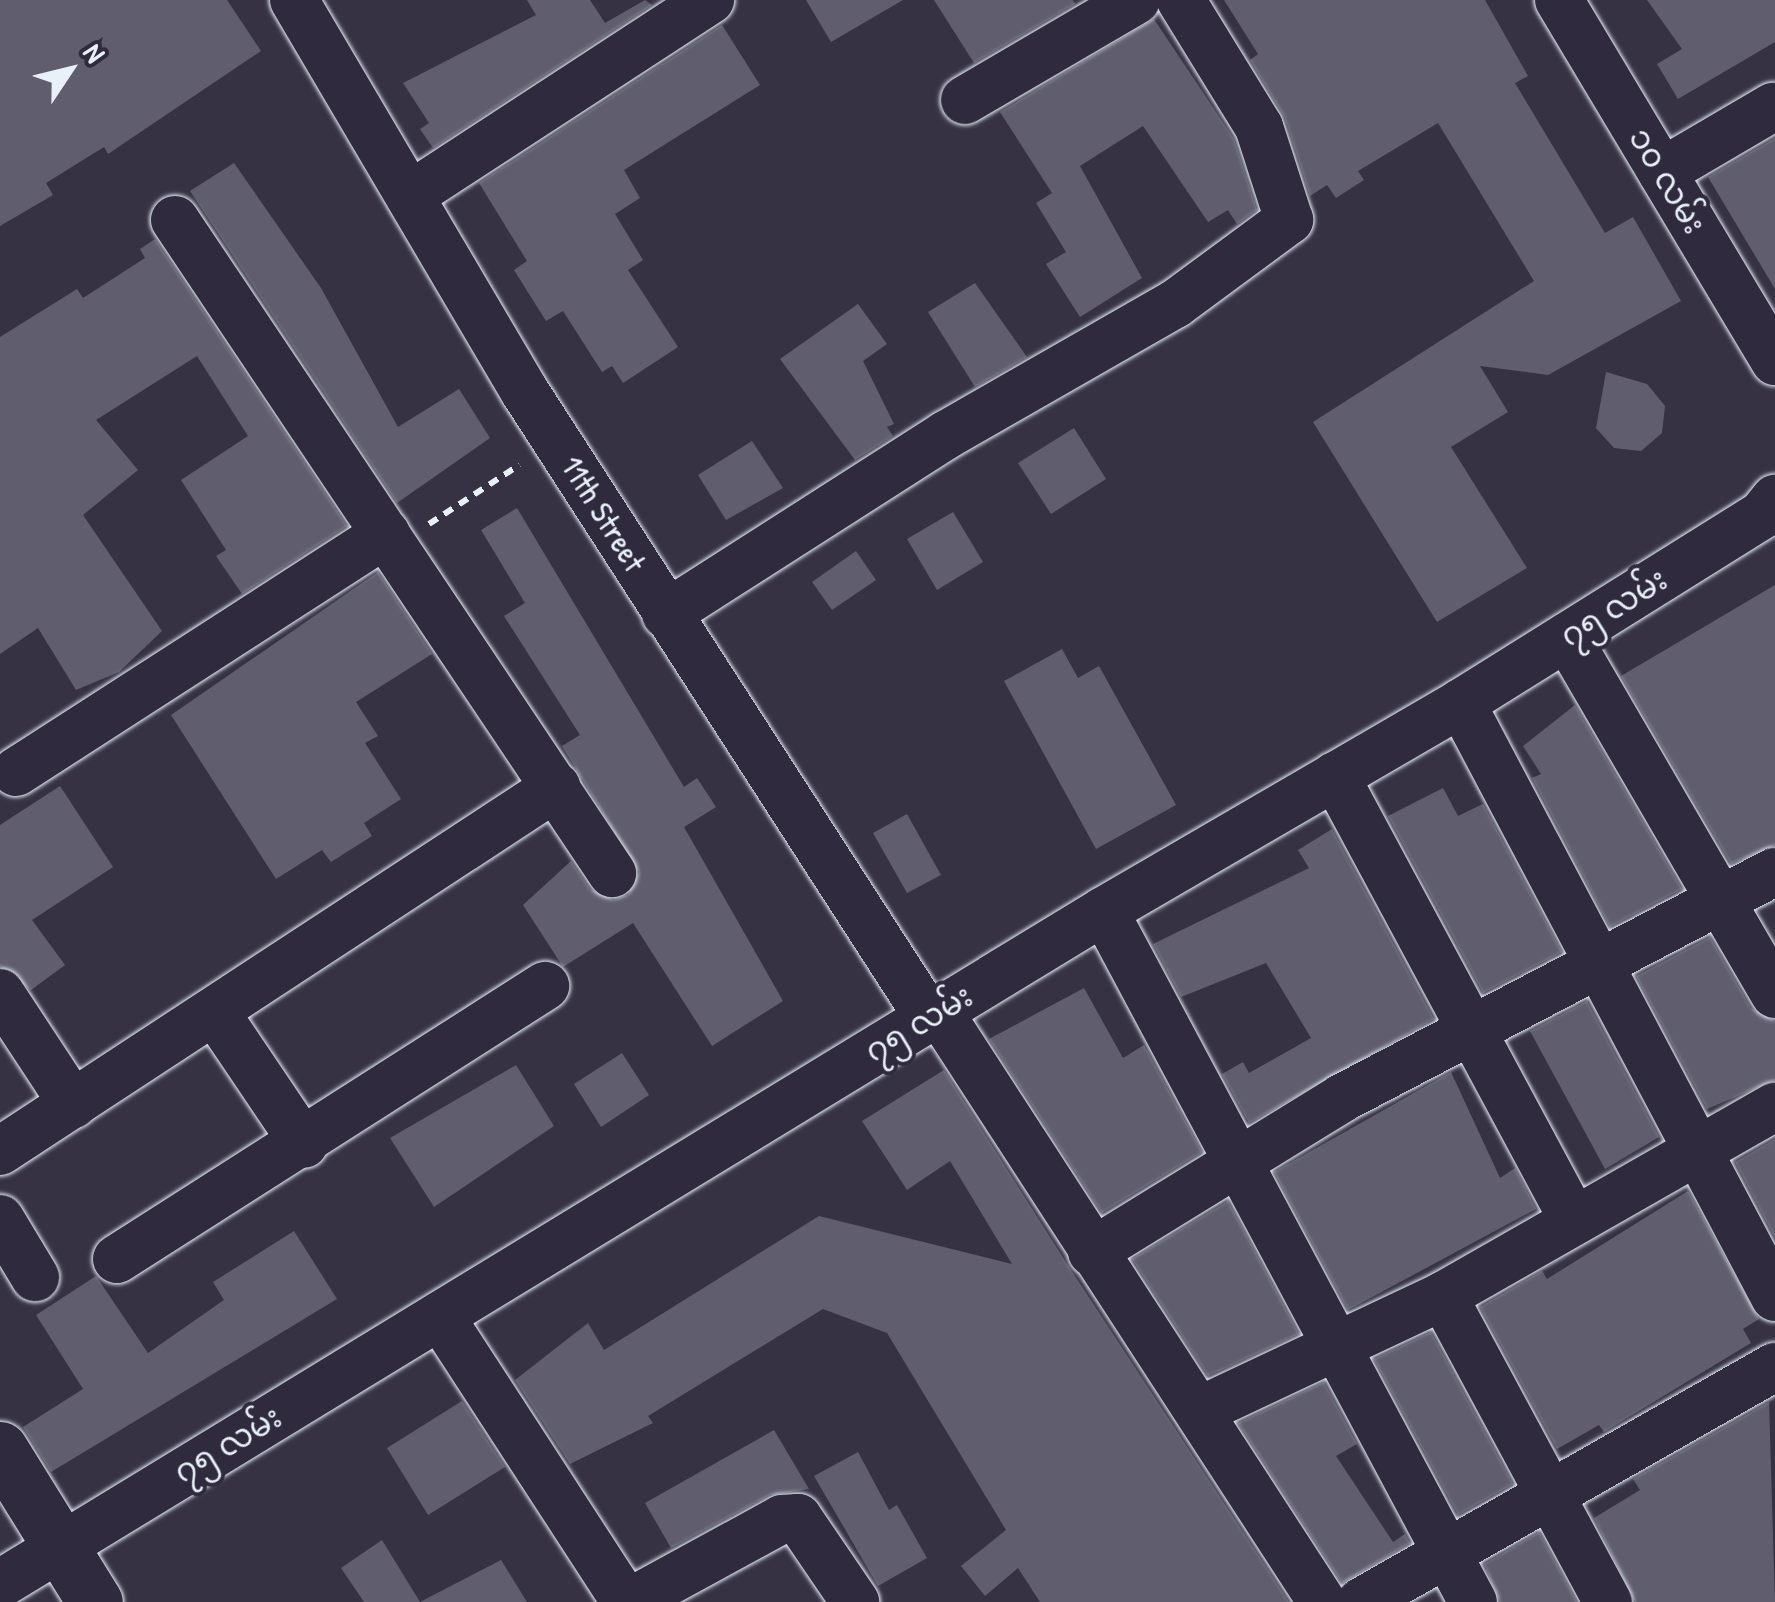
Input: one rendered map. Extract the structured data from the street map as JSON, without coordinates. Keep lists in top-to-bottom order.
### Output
{
  "streets": {
    "street": ["၁၀ လမ်း", "11th Street", "၇၅ လမ်း"]
  },
  "crossings": [
    ["11th Street", "၇၅ လမ်း"]
  ],
  "north": "top right"
}
